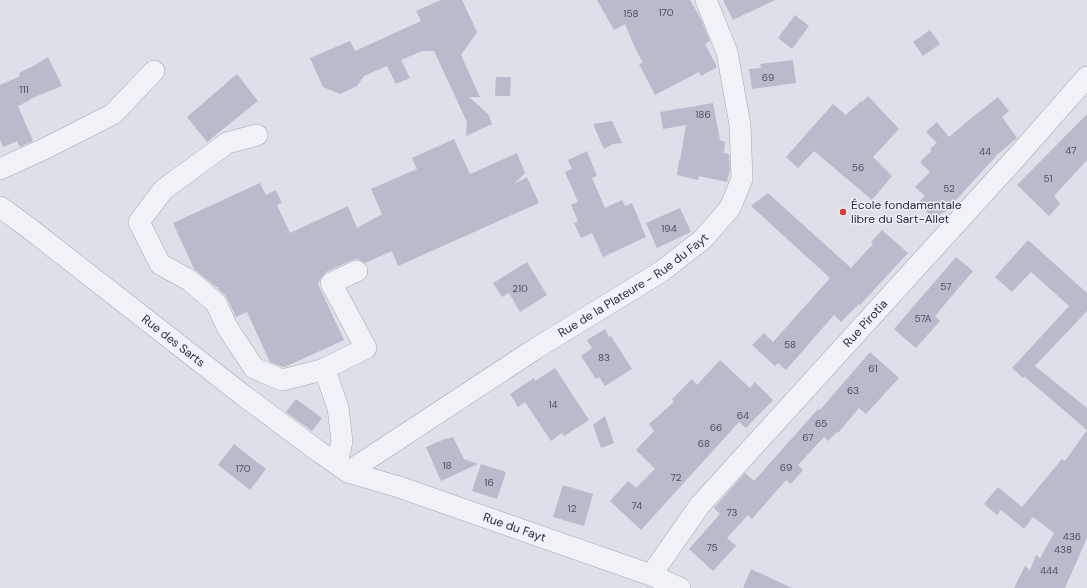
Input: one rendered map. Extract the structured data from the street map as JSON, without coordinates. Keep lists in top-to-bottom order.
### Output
{
  "streets": {
    "street": [
      "Rue de la Plateure - Rue du Fayt",
      "Rue Pirotia",
      "Rue des Sarts",
      "Rue du Fayt"
    ]
  },
  "crossings": [
    ["Rue de la Plateure - Rue du Fayt", "Rue des Sarts"],
    ["Rue de la Plateure - Rue du Fayt", "Rue du Fayt"],
    ["Rue Pirotia", "Rue du Fayt"],
    ["Rue des Sarts", "Rue du Fayt"]
  ],
  "places": ["École fondamentale libre du Sart-Allet"],
  "house_numbers": [
    "170",
    "158",
    "69",
    "111",
    "186",
    "47",
    "44",
    "56",
    "51",
    "52",
    "194",
    "57",
    "210",
    "57A",
    "58",
    "83",
    "61",
    "63",
    "14",
    "64",
    "65",
    "66",
    "67",
    "68",
    "18",
    "69",
    "170",
    "72",
    "16",
    "74",
    "12",
    "73",
    "436",
    "75",
    "438",
    "444"
  ]
}
